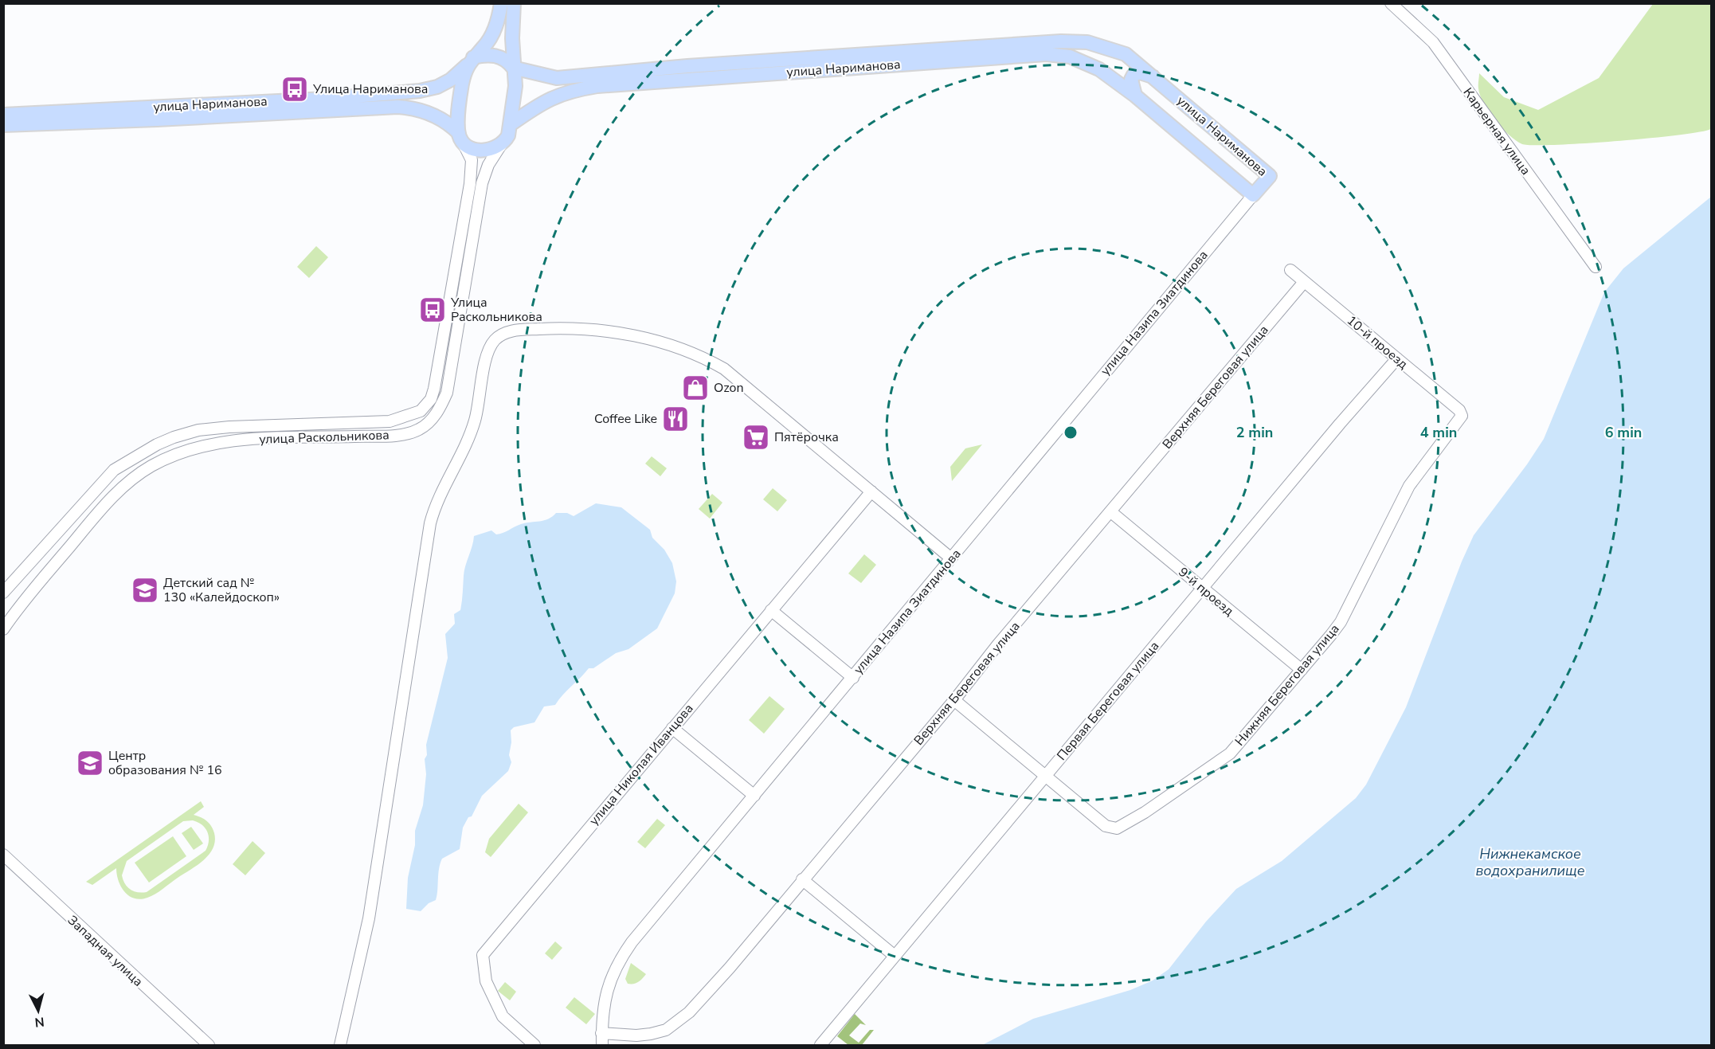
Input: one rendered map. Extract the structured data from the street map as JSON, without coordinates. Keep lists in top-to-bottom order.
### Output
{
  "streets": {
    "main road": ["улица Нариманова"],
    "street": [
      "Карьерная улица",
      "улица Назипа Зиатдинова",
      "10-й проезд",
      "Верхняя Береговая улица",
      "улица Раскольникова",
      "9-й проезд",
      "Нижняя Береговая улица",
      "Первая Береговая улица",
      "улица Николая Иванцова",
      "Западная улица"
    ]
  },
  "crossings": [
    ["улица Нариманова", "улица Назипа Зиатдинова"],
    ["улица Нариманова", "улица Раскольникова"],
    ["улица Назипа Зиатдинова", "Верхняя Береговая улица"],
    ["10-й проезд", "Верхняя Береговая улица"],
    ["10-й проезд", "Нижняя Береговая улица"],
    ["10-й проезд", "Первая Береговая улица"],
    ["Верхняя Береговая улица", "9-й проезд"],
    ["9-й проезд", "Нижняя Береговая улица"],
    ["9-й проезд", "Первая Береговая улица"],
    ["Нижняя Береговая улица", "Первая Береговая улица"]
  ],
  "water": ["Нижнекамское водохранилище"],
  "places": {
    "bus stop": ["Улица Нариманова", "Улица Раскольникова"],
    "shop": ["Ozon"],
    "restaurant": ["Coffee Like"],
    "supermarket": ["Пятёрочка"],
    "school or university": ["Детский сад № 130 «Калейдоскоп»", "Центр образования № 16"]
  },
  "north": "bottom",
  "rings": ["2 min", "4 min", "6 min"]
}
